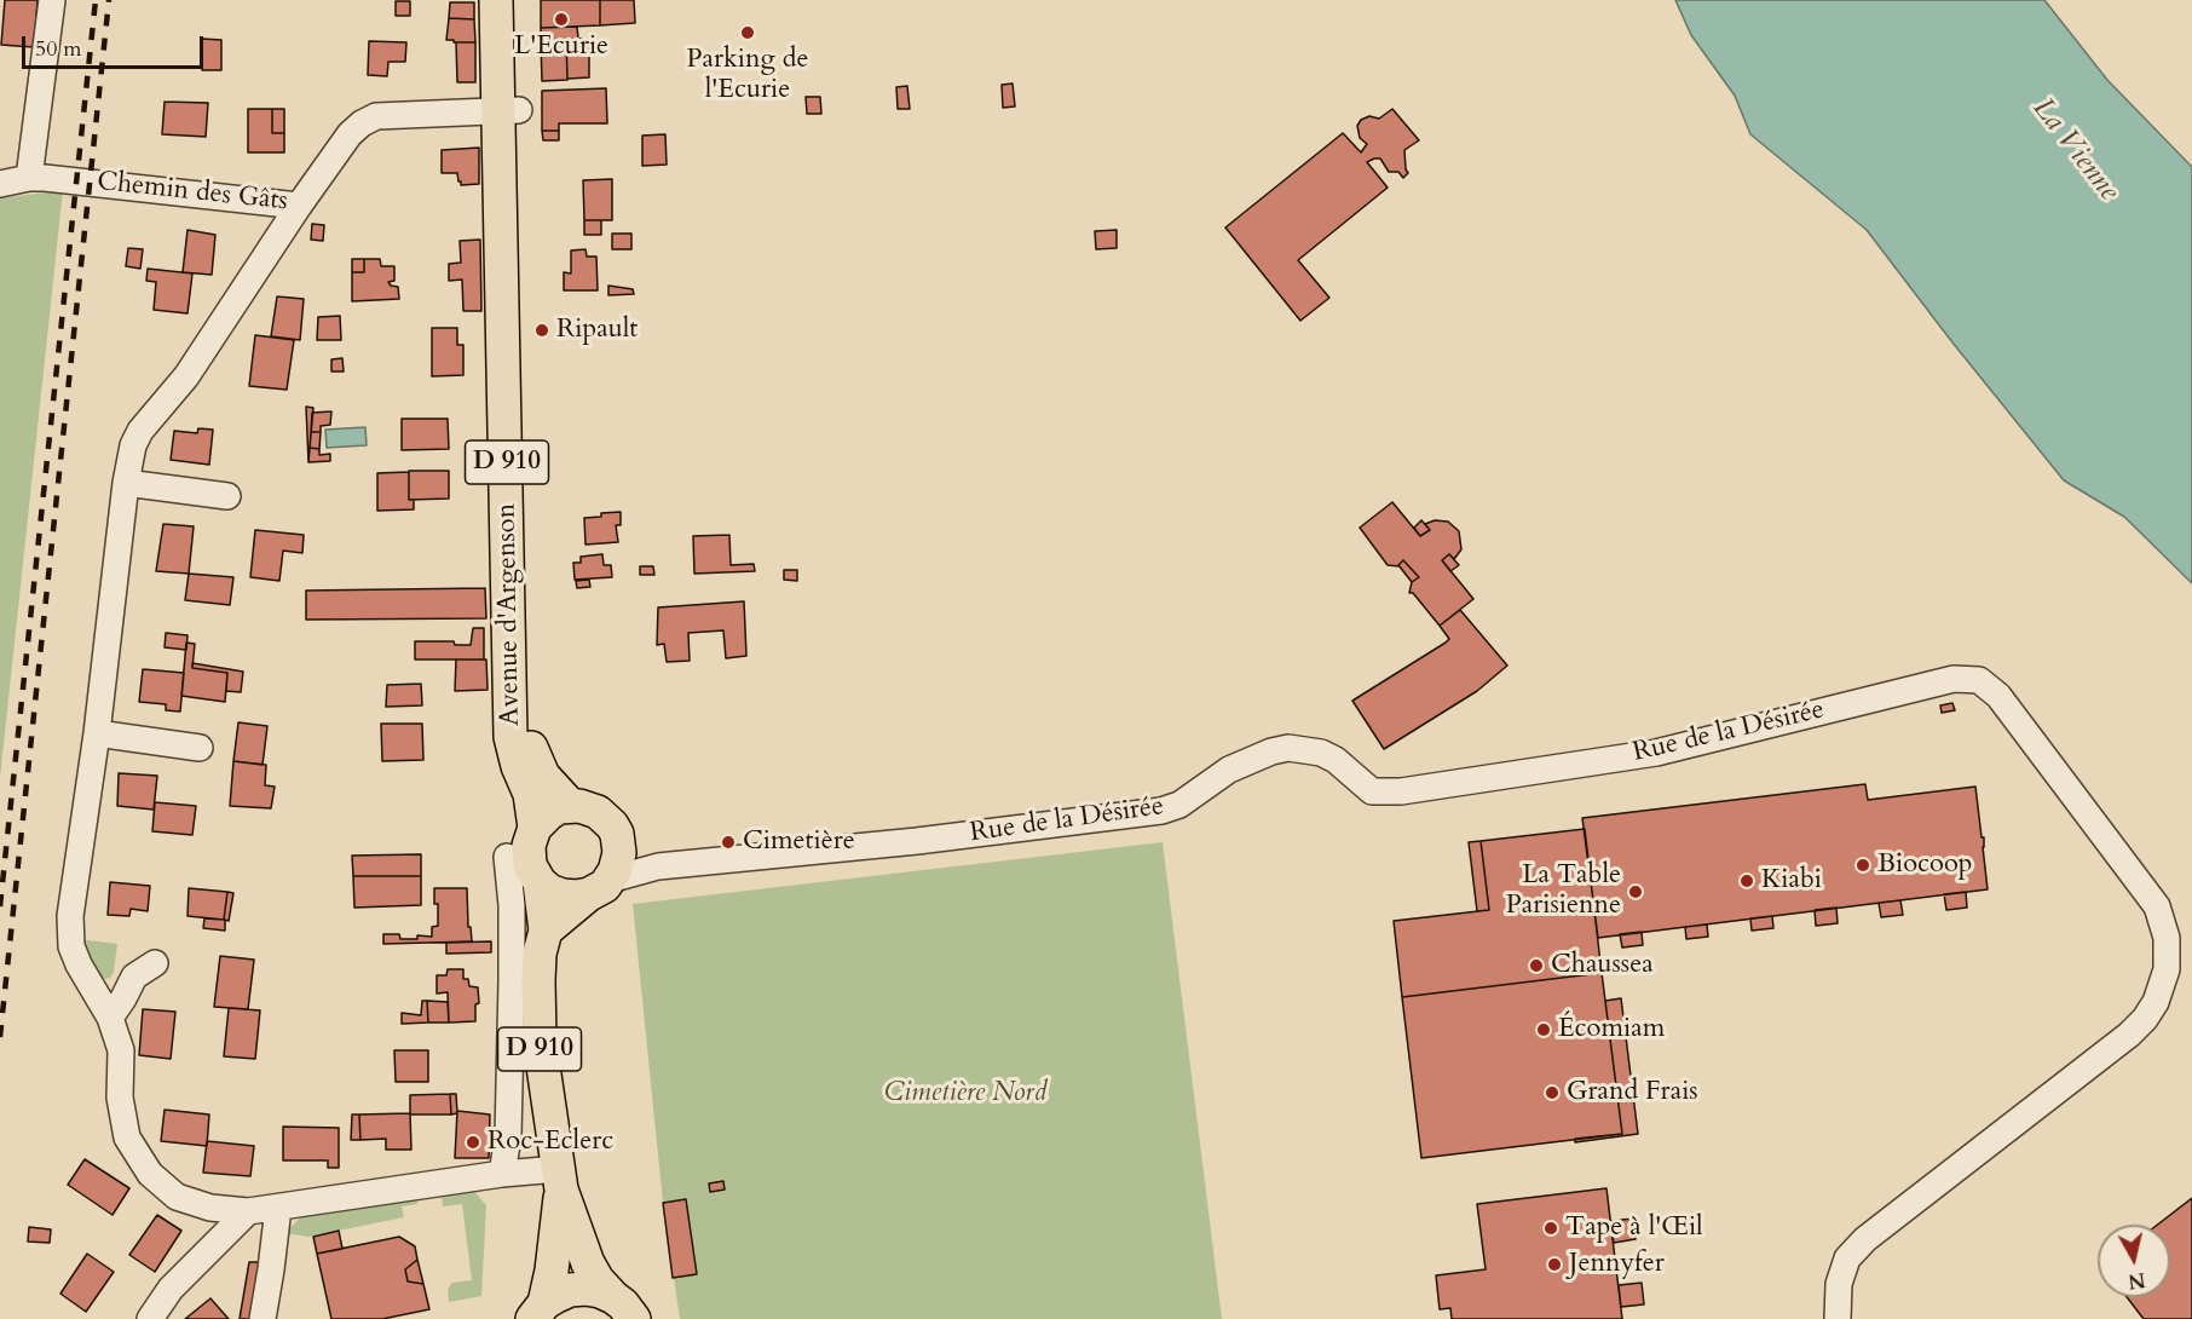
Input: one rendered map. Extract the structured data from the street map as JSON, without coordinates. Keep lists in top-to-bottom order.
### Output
{
  "streets": {
    "main road": ["D 910", "Avenue d'Argenson"],
    "street": ["Chemin des Gâts", "Rue de la Désirée"]
  },
  "crossings": [
    ["Chemin des Gâts", "D 910"],
    ["Chemin des Gâts", "Avenue d'Argenson"],
    ["D 910", "Avenue d'Argenson"],
    ["D 910", "Rue de la Désirée"],
    ["Avenue d'Argenson", "Rue de la Désirée"]
  ],
  "water": ["La Vienne"],
  "parks": ["Cimetière Nord"],
  "places": [
    "L'Ecurie",
    "Parking de l'Ecurie",
    "Ripault",
    "Cimetière",
    "Biocoop",
    "Kiabi",
    "La Table Parisienne",
    "Chaussea",
    "Écomiam",
    "Grand Frais",
    "Roc-Eclerc",
    "Tape à l'Œil",
    "Jennyfer"
  ],
  "scale_bar": "50 m",
  "north": "bottom"
}
